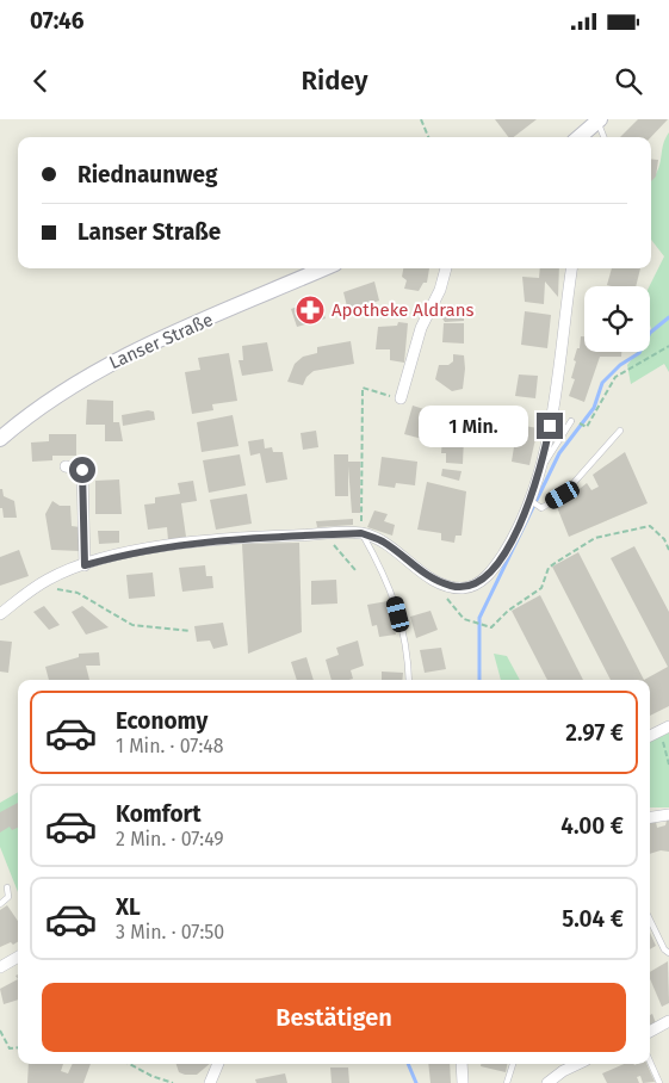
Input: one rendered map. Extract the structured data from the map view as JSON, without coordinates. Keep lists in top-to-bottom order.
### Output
{
  "streets": {
    "main road": ["Lanser Straße"]
  },
  "places": {
    "pharmacy": ["Apotheke Aldrans"]
  },
  "page": {
    "status": "07:46",
    "header": "Ridey",
    "banner": ["Riednaunweg", "Lanser Straße"],
    "bubble": "1 Min.",
    "list": [
      {
        "name": "Economy",
        "note": "1 Min. · 07:48",
        "value": "2.97 €"
      },
      {
        "name": "Komfort",
        "note": "2 Min. · 07:49",
        "value": "4.00 €"
      },
      {
        "name": "XL",
        "note": "3 Min. · 07:50",
        "value": "5.04 €"
      }
    ],
    "buttons": "Bestätigen"
  }
}
